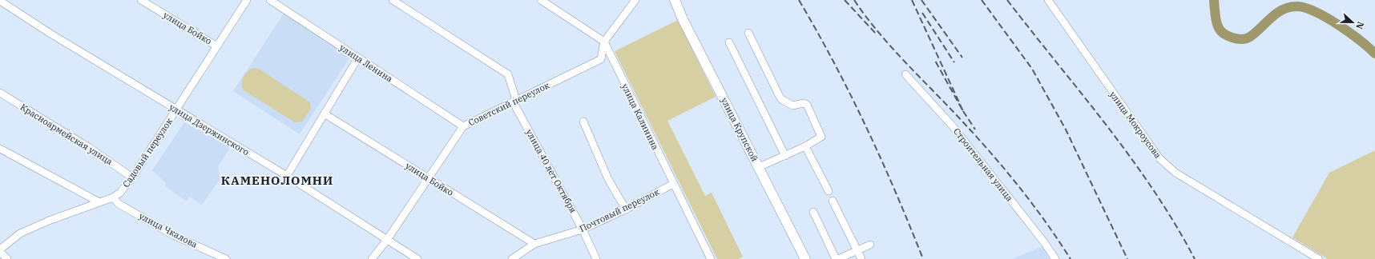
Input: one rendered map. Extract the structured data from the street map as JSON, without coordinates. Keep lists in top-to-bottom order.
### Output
{
  "streets": {
    "main road": ["улица Крупской"],
    "street": [
      "улица Бойко",
      "улица Ленина",
      "Советский переулок",
      "улица Калинина",
      "улица Мокроусова",
      "улица Дзержинского",
      "Красноармейская улица",
      "Садовый переулок",
      "Строительная улица",
      "улица 40 лет Октября",
      "Почтовый переулок",
      "улица Чкалова"
    ]
  },
  "crossings": [
    ["улица Бойко", "Советский переулок"],
    ["улица Бойко", "Садовый переулок"],
    ["улица Бойко", "Почтовый переулок"],
    ["улица Ленина", "Советский переулок"],
    ["Советский переулок", "улица Калинина"],
    ["Советский переулок", "улица Дзержинского"],
    ["Советский переулок", "улица 40 лет Октября"],
    ["улица Калинина", "Почтовый переулок"],
    ["улица Дзержинского", "Садовый переулок"],
    ["Красноармейская улица", "Садовый переулок"],
    ["Садовый переулок", "улица Чкалова"],
    ["улица 40 лет Октября", "Почтовый переулок"]
  ],
  "districts": ["КАМЕНОЛОМНИ"],
  "north": "right"
}
